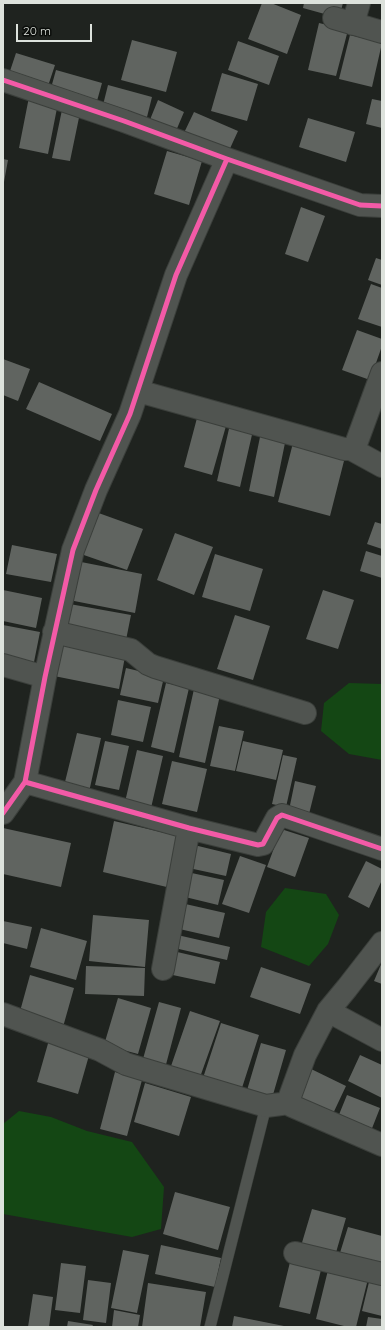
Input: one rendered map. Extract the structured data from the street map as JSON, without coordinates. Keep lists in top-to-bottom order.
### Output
{
  "scale_bar": "20 m"
}
